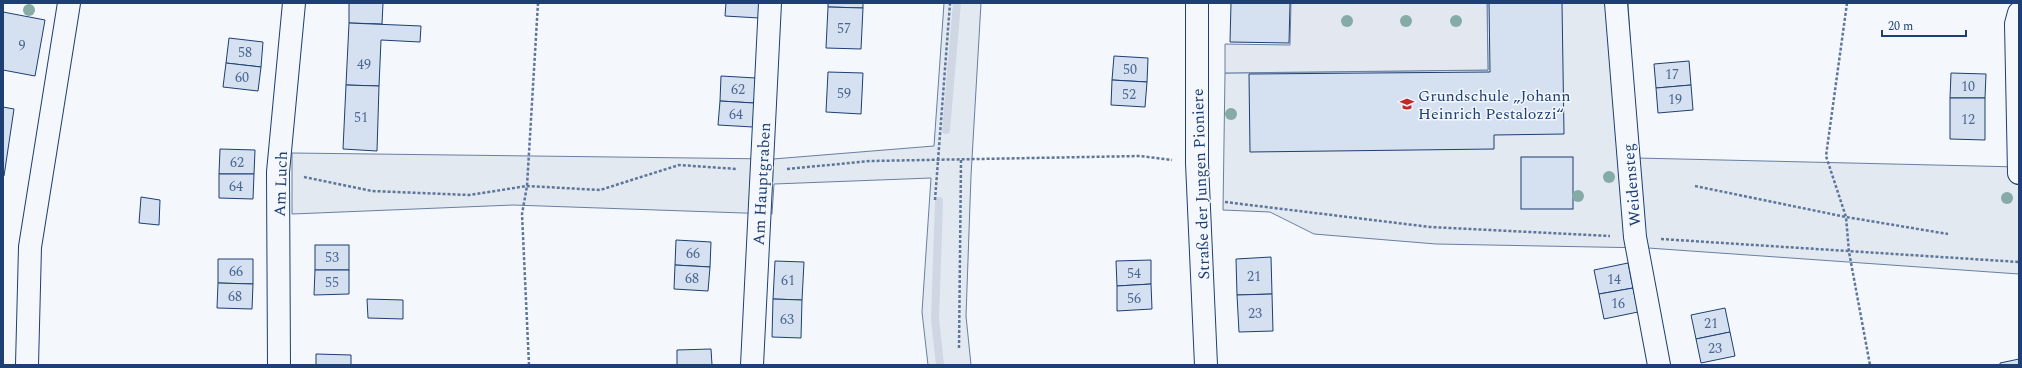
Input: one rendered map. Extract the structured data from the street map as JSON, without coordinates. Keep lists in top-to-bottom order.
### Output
{
  "streets": {
    "street": [
      "Am Luch",
      "Am Hauptgraben",
      "Straße der Jungen Pioniere",
      "Weidensteg"
    ]
  },
  "places": {
    "school or university": ["Grundschule „Johann Heinrich Pestalozzi“"]
  },
  "house_numbers": [
    "57",
    "9",
    "58",
    "49",
    "50",
    "17",
    "60",
    "10",
    "62",
    "59",
    "52",
    "19",
    "64",
    "51",
    "12",
    "62",
    "64",
    "66",
    "53",
    "66",
    "54",
    "21",
    "68",
    "14",
    "61",
    "55",
    "68",
    "56",
    "16",
    "23",
    "63",
    "21",
    "23"
  ],
  "scale_bar": "20 m"
}
